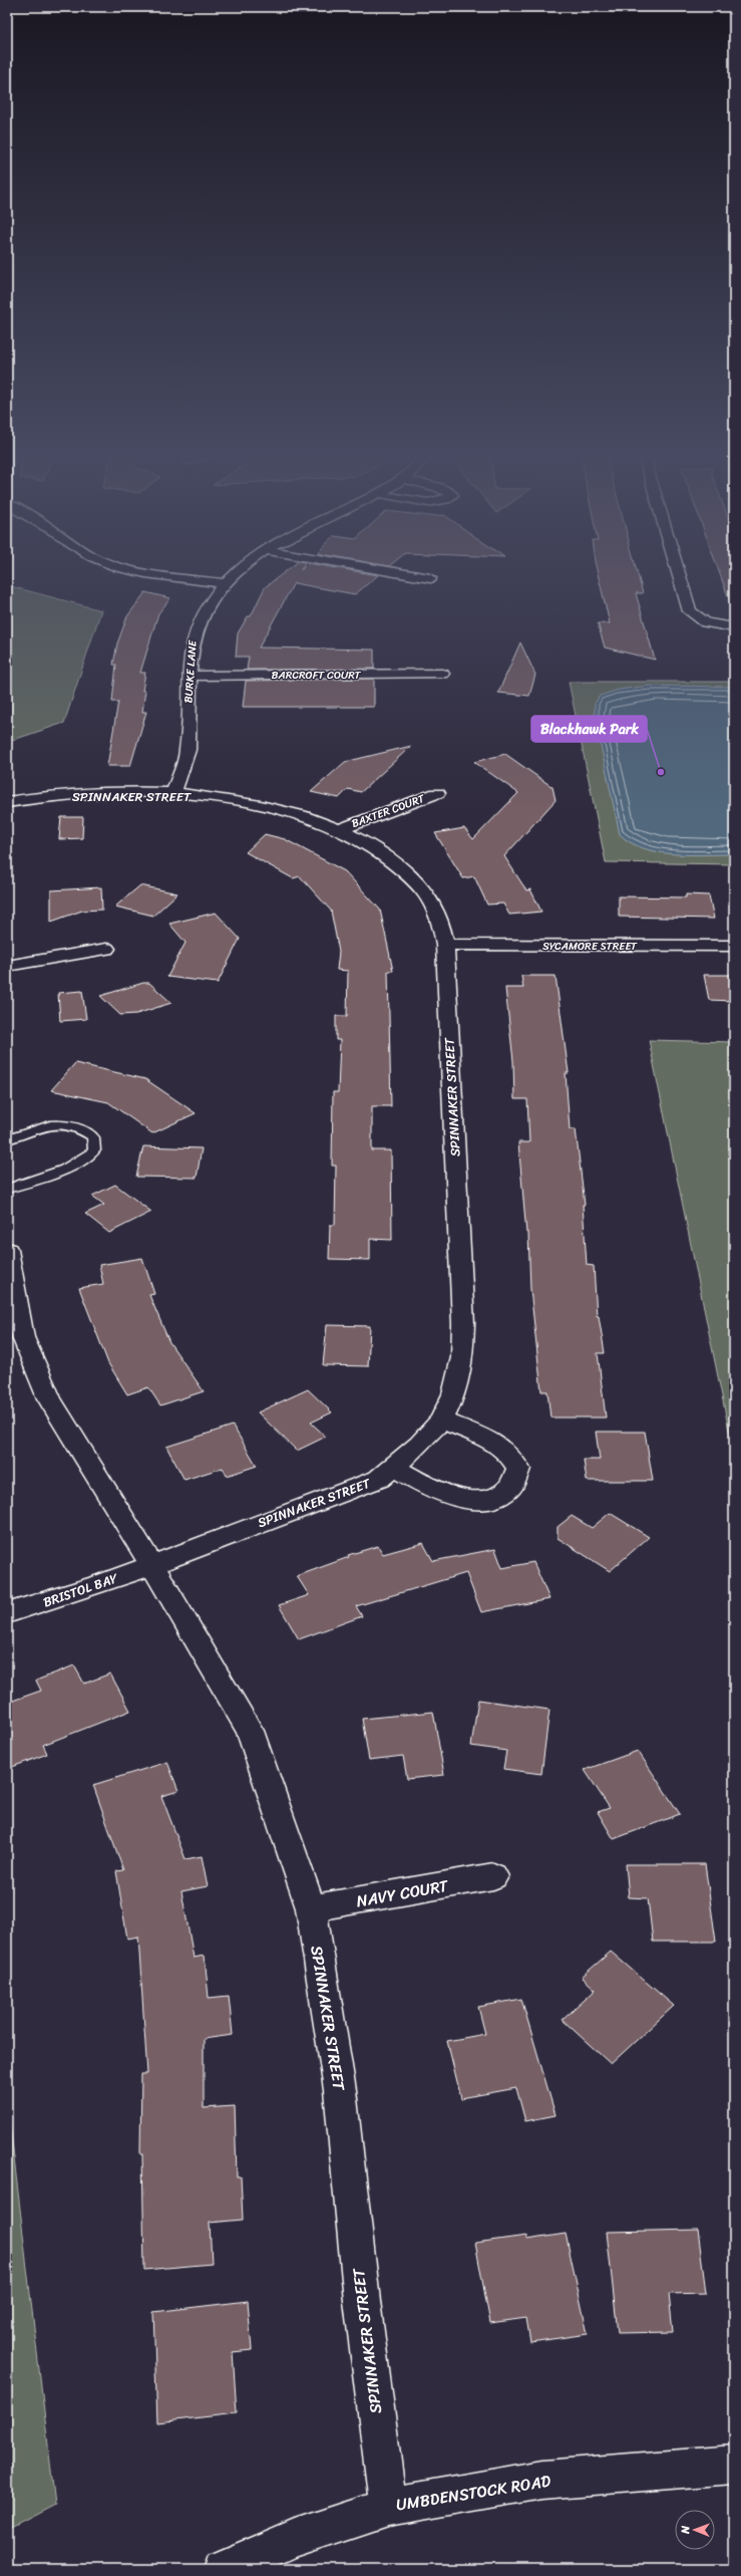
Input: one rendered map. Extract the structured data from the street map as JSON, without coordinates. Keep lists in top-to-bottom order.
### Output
{
  "streets": {
    "street": [
      "BURKE LANE",
      "BARCROFT COURT",
      "SPINNAKER STREET",
      "BAXTER COURT",
      "SYCAMORE STREET",
      "BRISTOL BAY",
      "NAVY COURT",
      "UMBDENSTOCK ROAD"
    ]
  },
  "crossings": [
    ["BURKE LANE", "BARCROFT COURT"],
    ["BURKE LANE", "SPINNAKER STREET"],
    ["SPINNAKER STREET", "BAXTER COURT"],
    ["SPINNAKER STREET", "SYCAMORE STREET"],
    ["SPINNAKER STREET", "BRISTOL BAY"],
    ["SPINNAKER STREET", "NAVY COURT"],
    ["SPINNAKER STREET", "UMBDENSTOCK ROAD"]
  ],
  "places": ["Blackhawk Park"],
  "north": "left"
}
